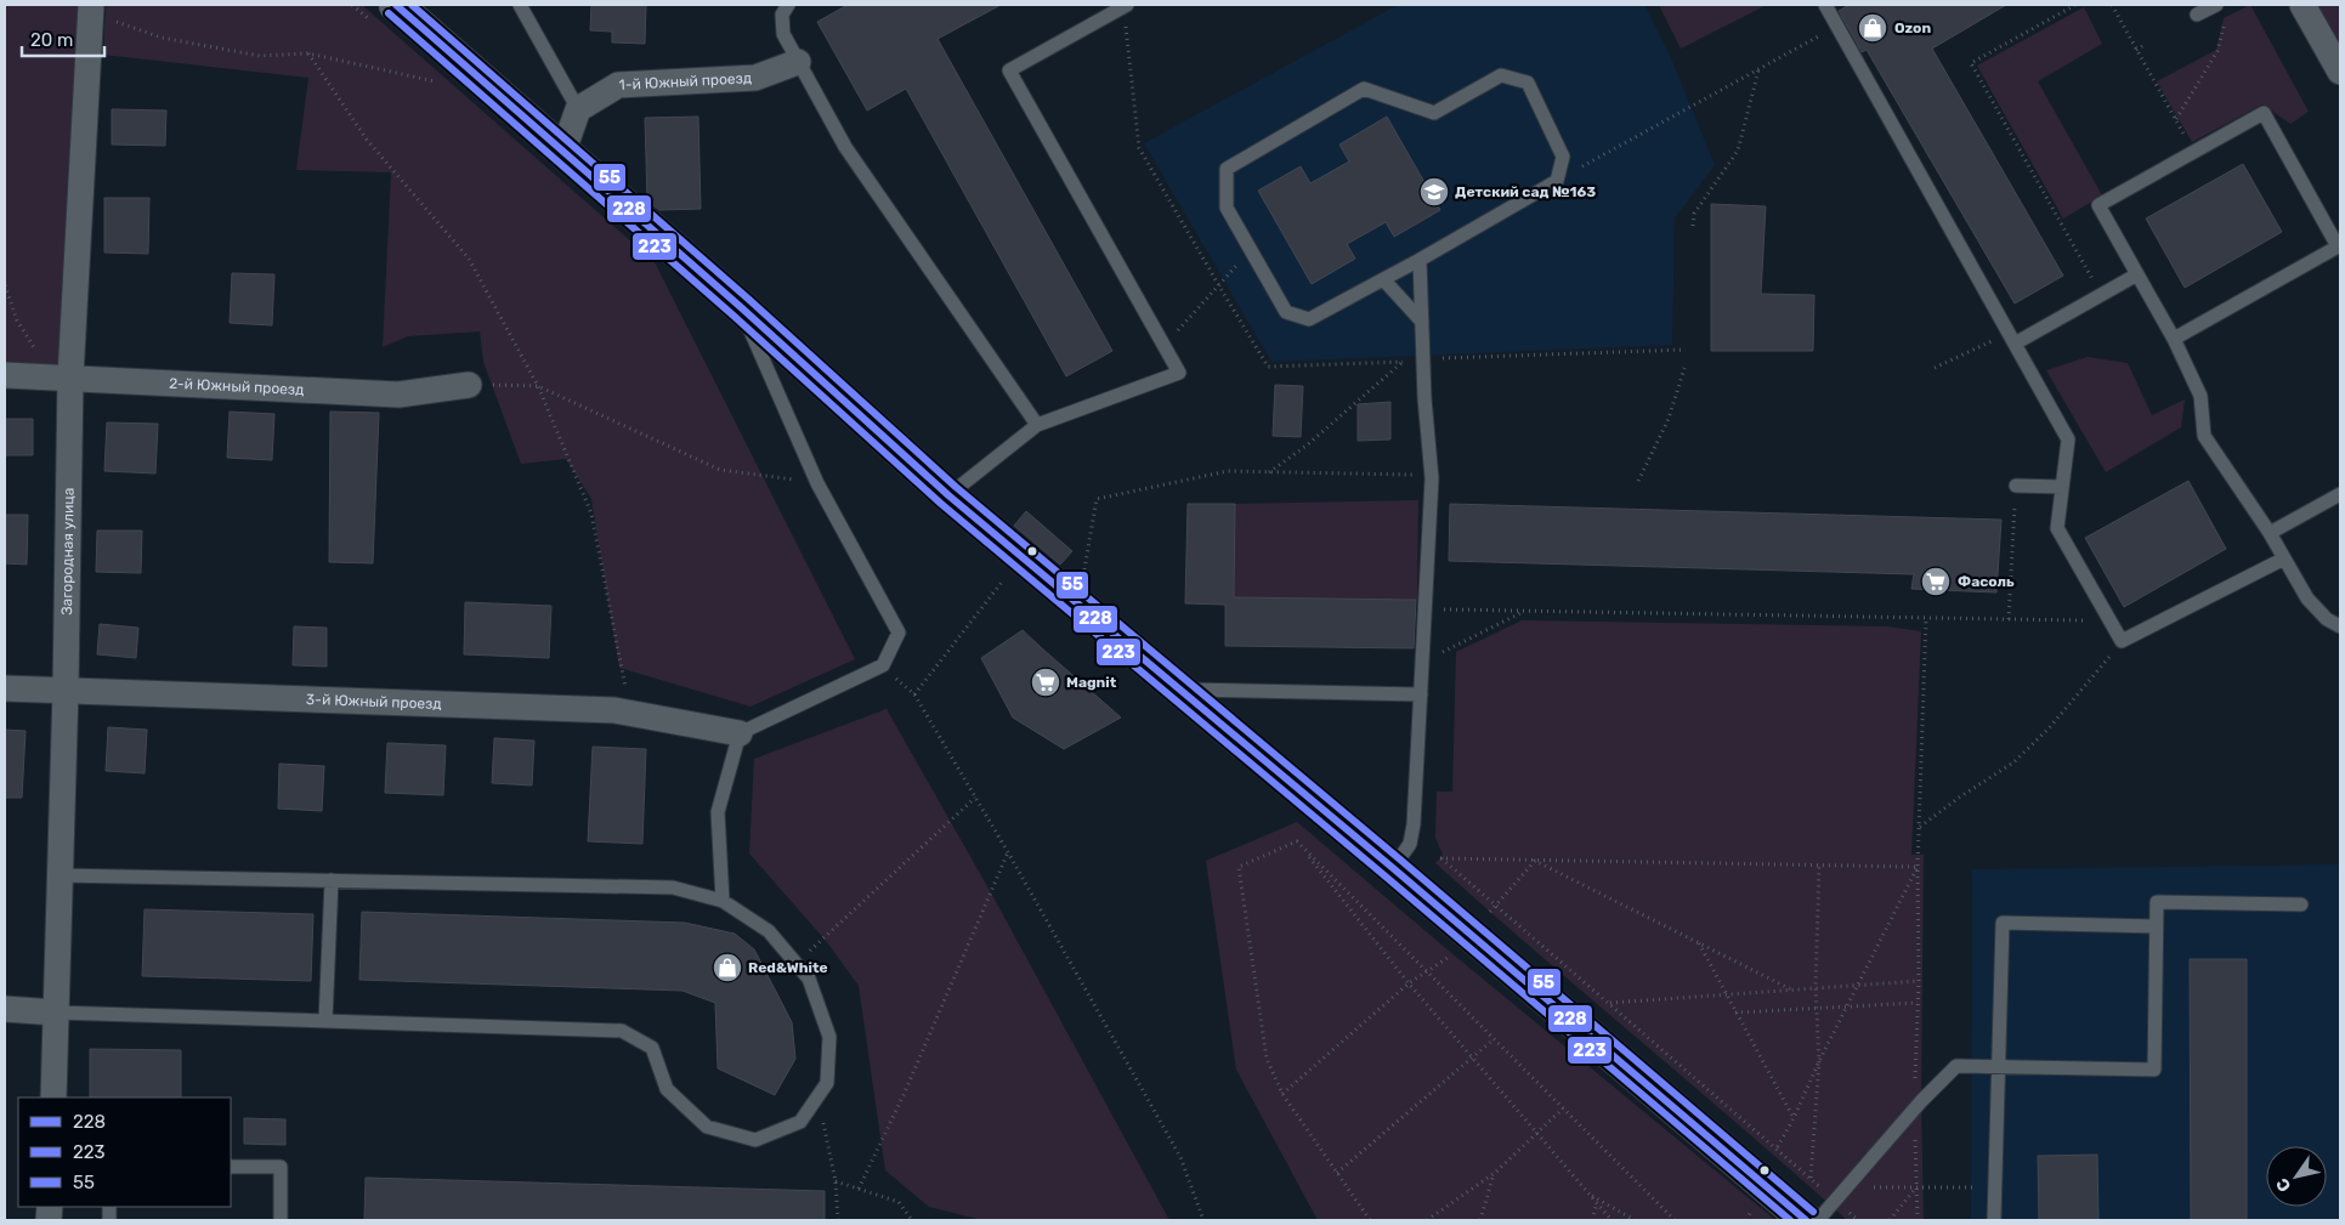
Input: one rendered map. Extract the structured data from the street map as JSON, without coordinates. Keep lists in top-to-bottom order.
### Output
{
  "streets": {
    "street": [
      "1-й Южный проезд",
      "2-й Южный проезд",
      "Загородная улица",
      "3-й Южный проезд"
    ]
  },
  "crossings": [
    ["2-й Южный проезд", "Загородная улица"],
    ["Загородная улица", "3-й Южный проезд"]
  ],
  "places": {
    "shop": ["Ozon", "Red&White"],
    "school or university": ["Детский сад №163"],
    "supermarket": ["Фасоль", "Magnit"]
  },
  "lines": ["transit line 228", "transit line 55", "transit line 223"],
  "legend": ["228", "223", "55"],
  "scale_bar": "20 m",
  "north": "bottom left"
}
